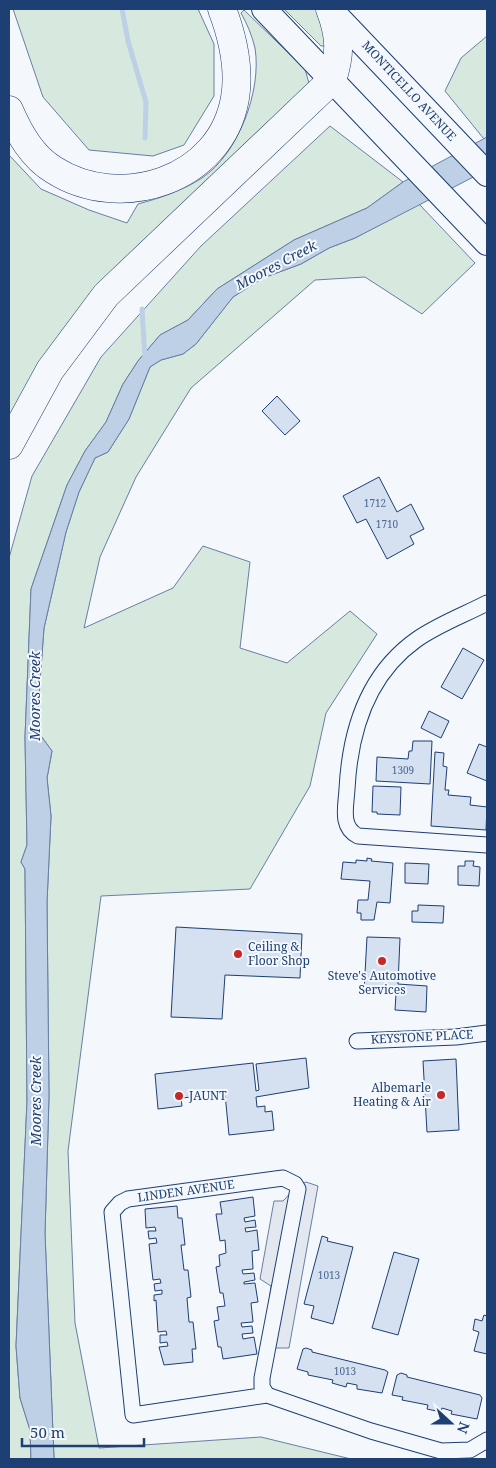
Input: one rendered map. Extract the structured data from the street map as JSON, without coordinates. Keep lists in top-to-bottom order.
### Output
{
  "streets": {
    "main road": ["MONTICELLO AVENUE"],
    "street": ["KEYSTONE PLACE", "LINDEN AVENUE"]
  },
  "water": ["Moores Creek"],
  "places": [
    "Ceiling & Floor Shop",
    "Steve's Automotive Services",
    "Albemarle Heating & Air",
    "JAUNT"
  ],
  "house_numbers": [
    "1712",
    "1710",
    "1309",
    "1013",
    "1013"
  ],
  "scale_bar": "50 m",
  "north": "right"
}
